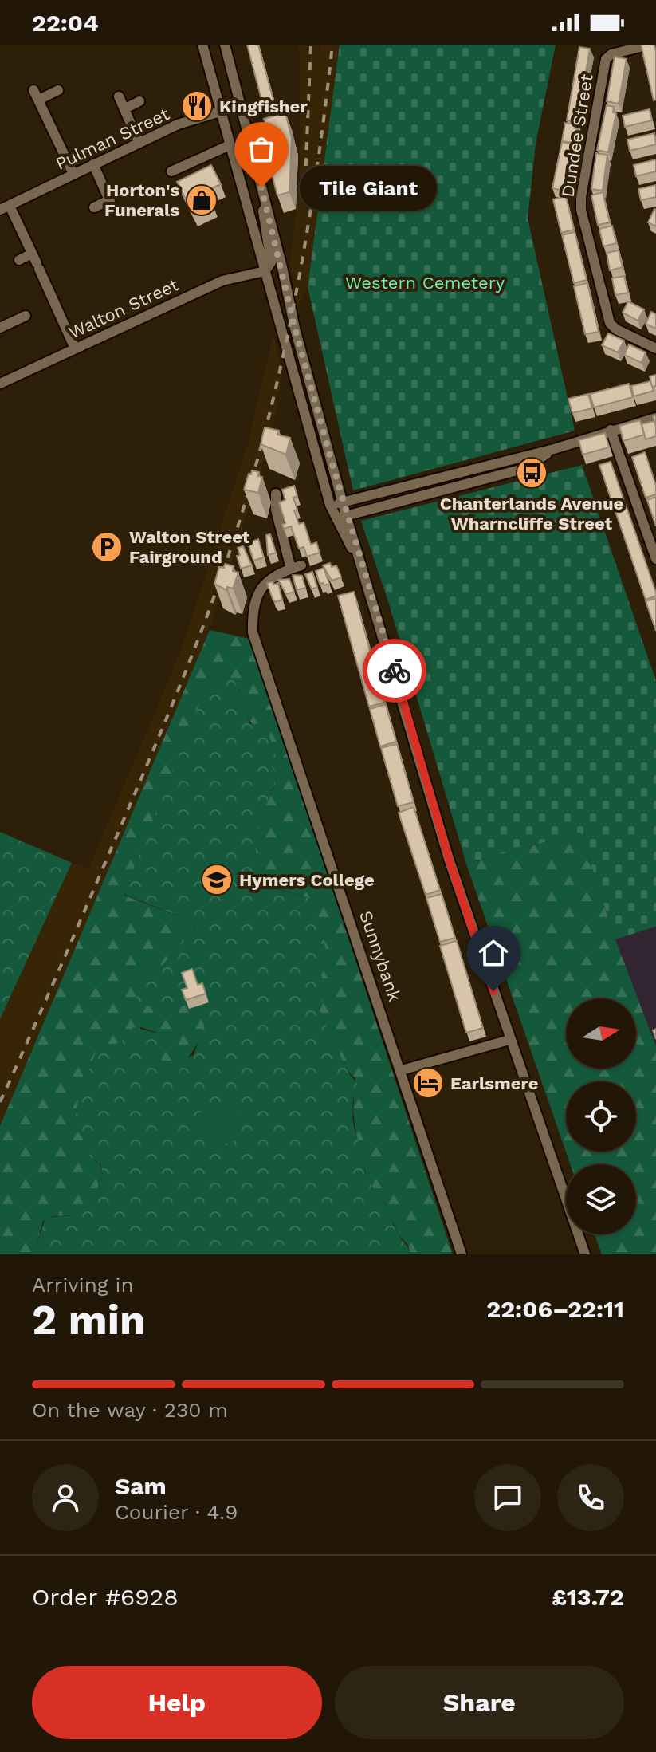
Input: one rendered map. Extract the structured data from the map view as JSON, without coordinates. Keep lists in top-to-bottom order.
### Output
{
  "streets": {
    "street": [
      "Dundee Street",
      "Pulman Street",
      "Walton Street",
      "Sunnybank"
    ]
  },
  "parks": ["Western Cemetery"],
  "places": {
    "restaurant": ["Kingfisher"],
    "other": ["Tile Giant"],
    "shop": ["Horton's Funerals"],
    "bus stop": ["Chanterlands Avenue Wharncliffe Street"],
    "parking": ["Walton Street Fairground"],
    "school or university": ["Hymers College"],
    "hotel": ["Earlsmere"]
  },
  "north": "right",
  "page": {
    "status": "22:04",
    "bubble": "Tile Giant",
    "heading": ["2 min", "Arriving in", "22:06–22:11"],
    "panel": [
      "Sam",
      "Courier · 4.9",
      "Order #6928",
      "£13.72"
    ],
    "bar": "On the way · 230 m",
    "buttons": ["Help", "Share"]
  }
}
